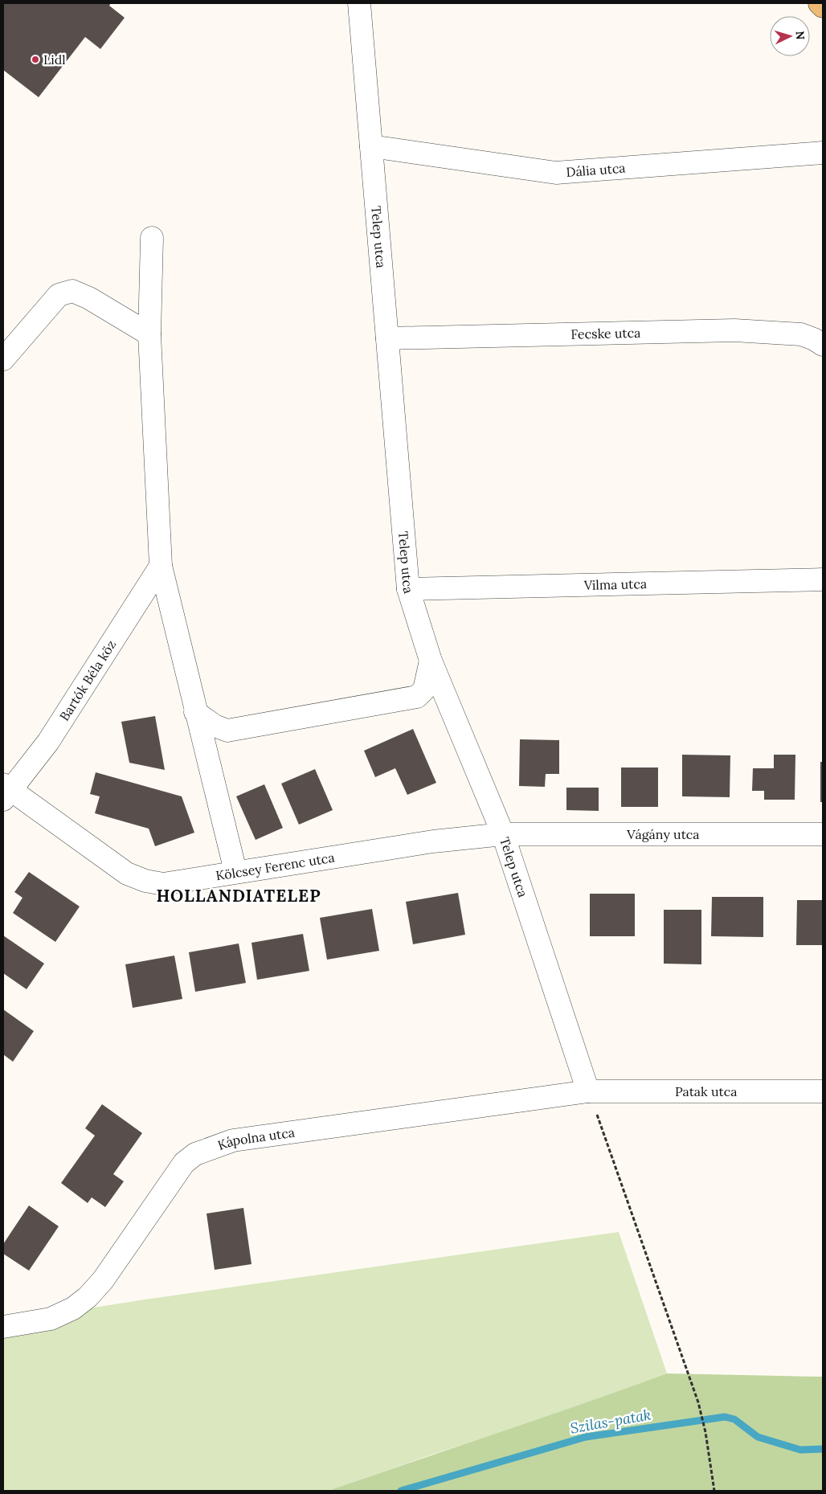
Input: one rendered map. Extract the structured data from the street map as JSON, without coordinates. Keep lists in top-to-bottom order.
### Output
{
  "streets": {
    "street": [
      "Dália utca",
      "Telep utca",
      "Fecske utca",
      "Vilma utca",
      "Bartók Béla köz",
      "Vágány utca",
      "Kölcsey Ferenc utca",
      "Patak utca",
      "Kápolna utca"
    ]
  },
  "crossings": [
    ["Dália utca", "Telep utca"],
    ["Telep utca", "Fecske utca"],
    ["Telep utca", "Vilma utca"],
    ["Telep utca", "Vágány utca"],
    ["Telep utca", "Kölcsey Ferenc utca"],
    ["Telep utca", "Patak utca"],
    ["Telep utca", "Kápolna utca"],
    ["Bartók Béla köz", "Kölcsey Ferenc utca"],
    ["Vágány utca", "Kölcsey Ferenc utca"],
    ["Patak utca", "Kápolna utca"]
  ],
  "districts": ["HOLLANDIATELEP"],
  "water": ["Szilas-patak"],
  "places": ["Lidl"],
  "north": "right"
}
